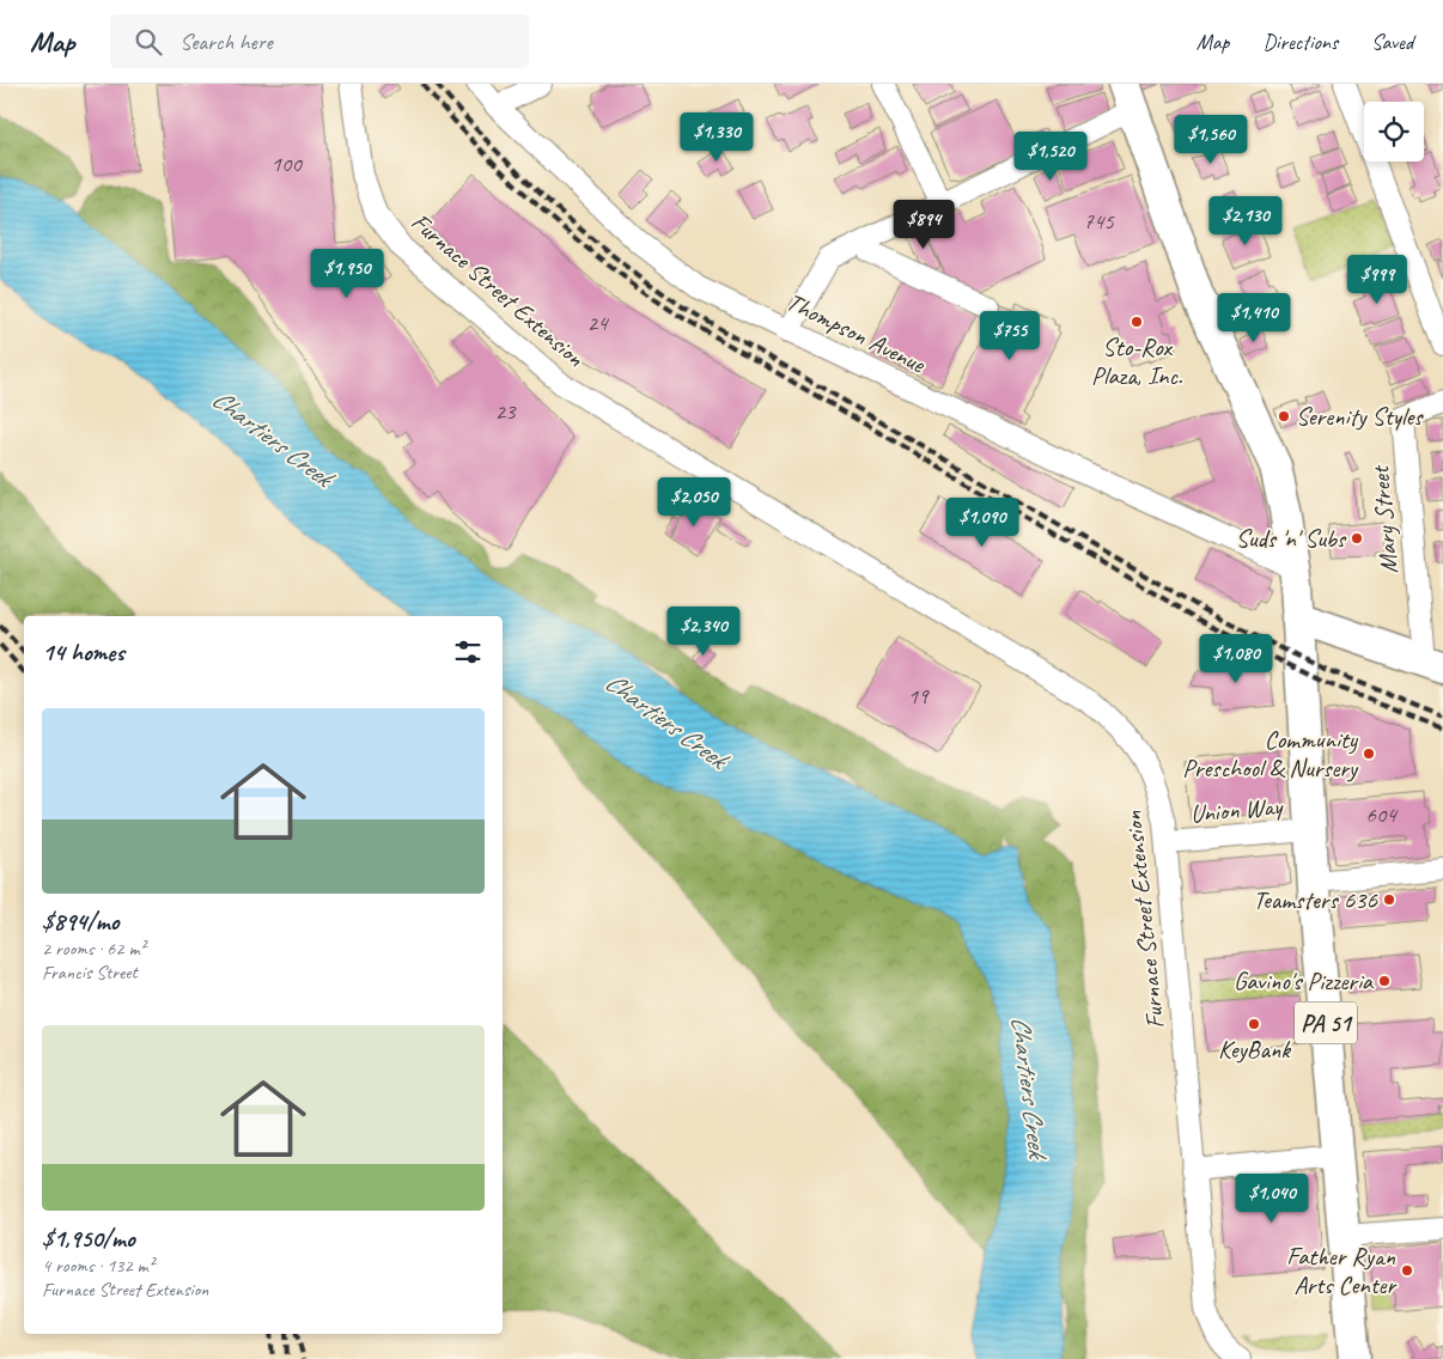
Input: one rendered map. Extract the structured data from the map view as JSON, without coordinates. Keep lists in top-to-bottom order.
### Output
{
  "streets": {
    "main road": ["PA 51"],
    "street": [
      "Furnace Street Extension",
      "Thompson Avenue",
      "Mary Street",
      "Union Way"
    ]
  },
  "crossings": [
    ["Furnace Street Extension", "Union Way"],
    ["Union Way", "PA 51"]
  ],
  "water": ["Chartiers Creek"],
  "places": [
    "Sto-Rox Plaza, Inc.",
    "Serenity Styles",
    "Suds 'n' Subs",
    "Community Preschool & Nursery",
    "Teamsters 636",
    "Gavino's Pizzeria",
    "KeyBank",
    "Father Ryan Arts Center"
  ],
  "house_numbers": [
    "100",
    "745",
    "24",
    "23",
    "19",
    "604"
  ],
  "page": {
    "header": "Map",
    "search": "Search here",
    "nav": ["Map", "Directions", "Saved"],
    "price": [
      "$1,330",
      "$1,560",
      "$1,520",
      "$2,130",
      "$894",
      "$1,950",
      "$999",
      "$1,410",
      "$755",
      "$2,050",
      "$1,090",
      "$2,340",
      "$1,080",
      "$1,040"
    ],
    "heading": "14 homes",
    "list": [
      {
        "name": "$894/mo",
        "note": "2 rooms · 62 m² · Francis Street"
      },
      {
        "name": "$1,950/mo",
        "note": "4 rooms · 132 m² · Furnace Street Extension"
      }
    ]
  }
}
